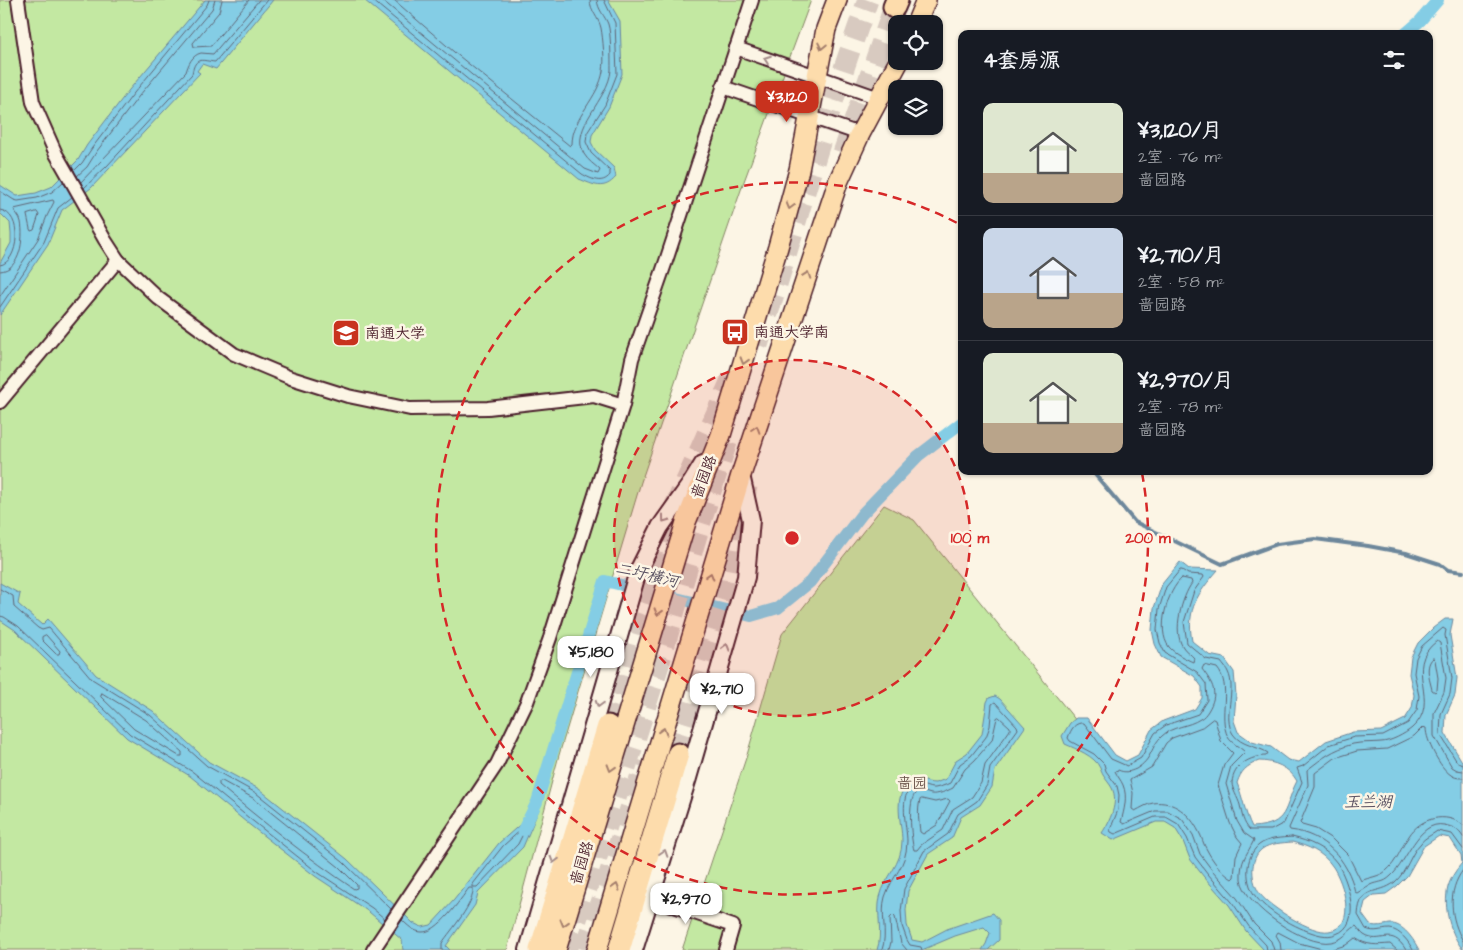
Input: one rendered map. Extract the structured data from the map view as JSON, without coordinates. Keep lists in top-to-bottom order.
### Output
{
  "streets": {
    "main road": ["啬园路"]
  },
  "water": ["二圩横河", "玉兰湖"],
  "parks": ["啬园"],
  "places": {
    "bus stop": ["南通大学南"],
    "school or university": ["南通大学"]
  },
  "page": {
    "heading": "4套房源",
    "price": [
      "¥3,120",
      "¥5,180",
      "¥2,710",
      "¥2,970"
    ],
    "list": [
      {
        "name": "¥3,120/月",
        "note": "2室 · 76 m² · 啬园路"
      },
      {
        "name": "¥2,710/月",
        "note": "2室 · 58 m² · 啬园路"
      },
      {
        "name": "¥2,970/月",
        "note": "2室 · 78 m² · 啬园路"
      }
    ]
  },
  "rings": ["100 m", "200 m"]
}
